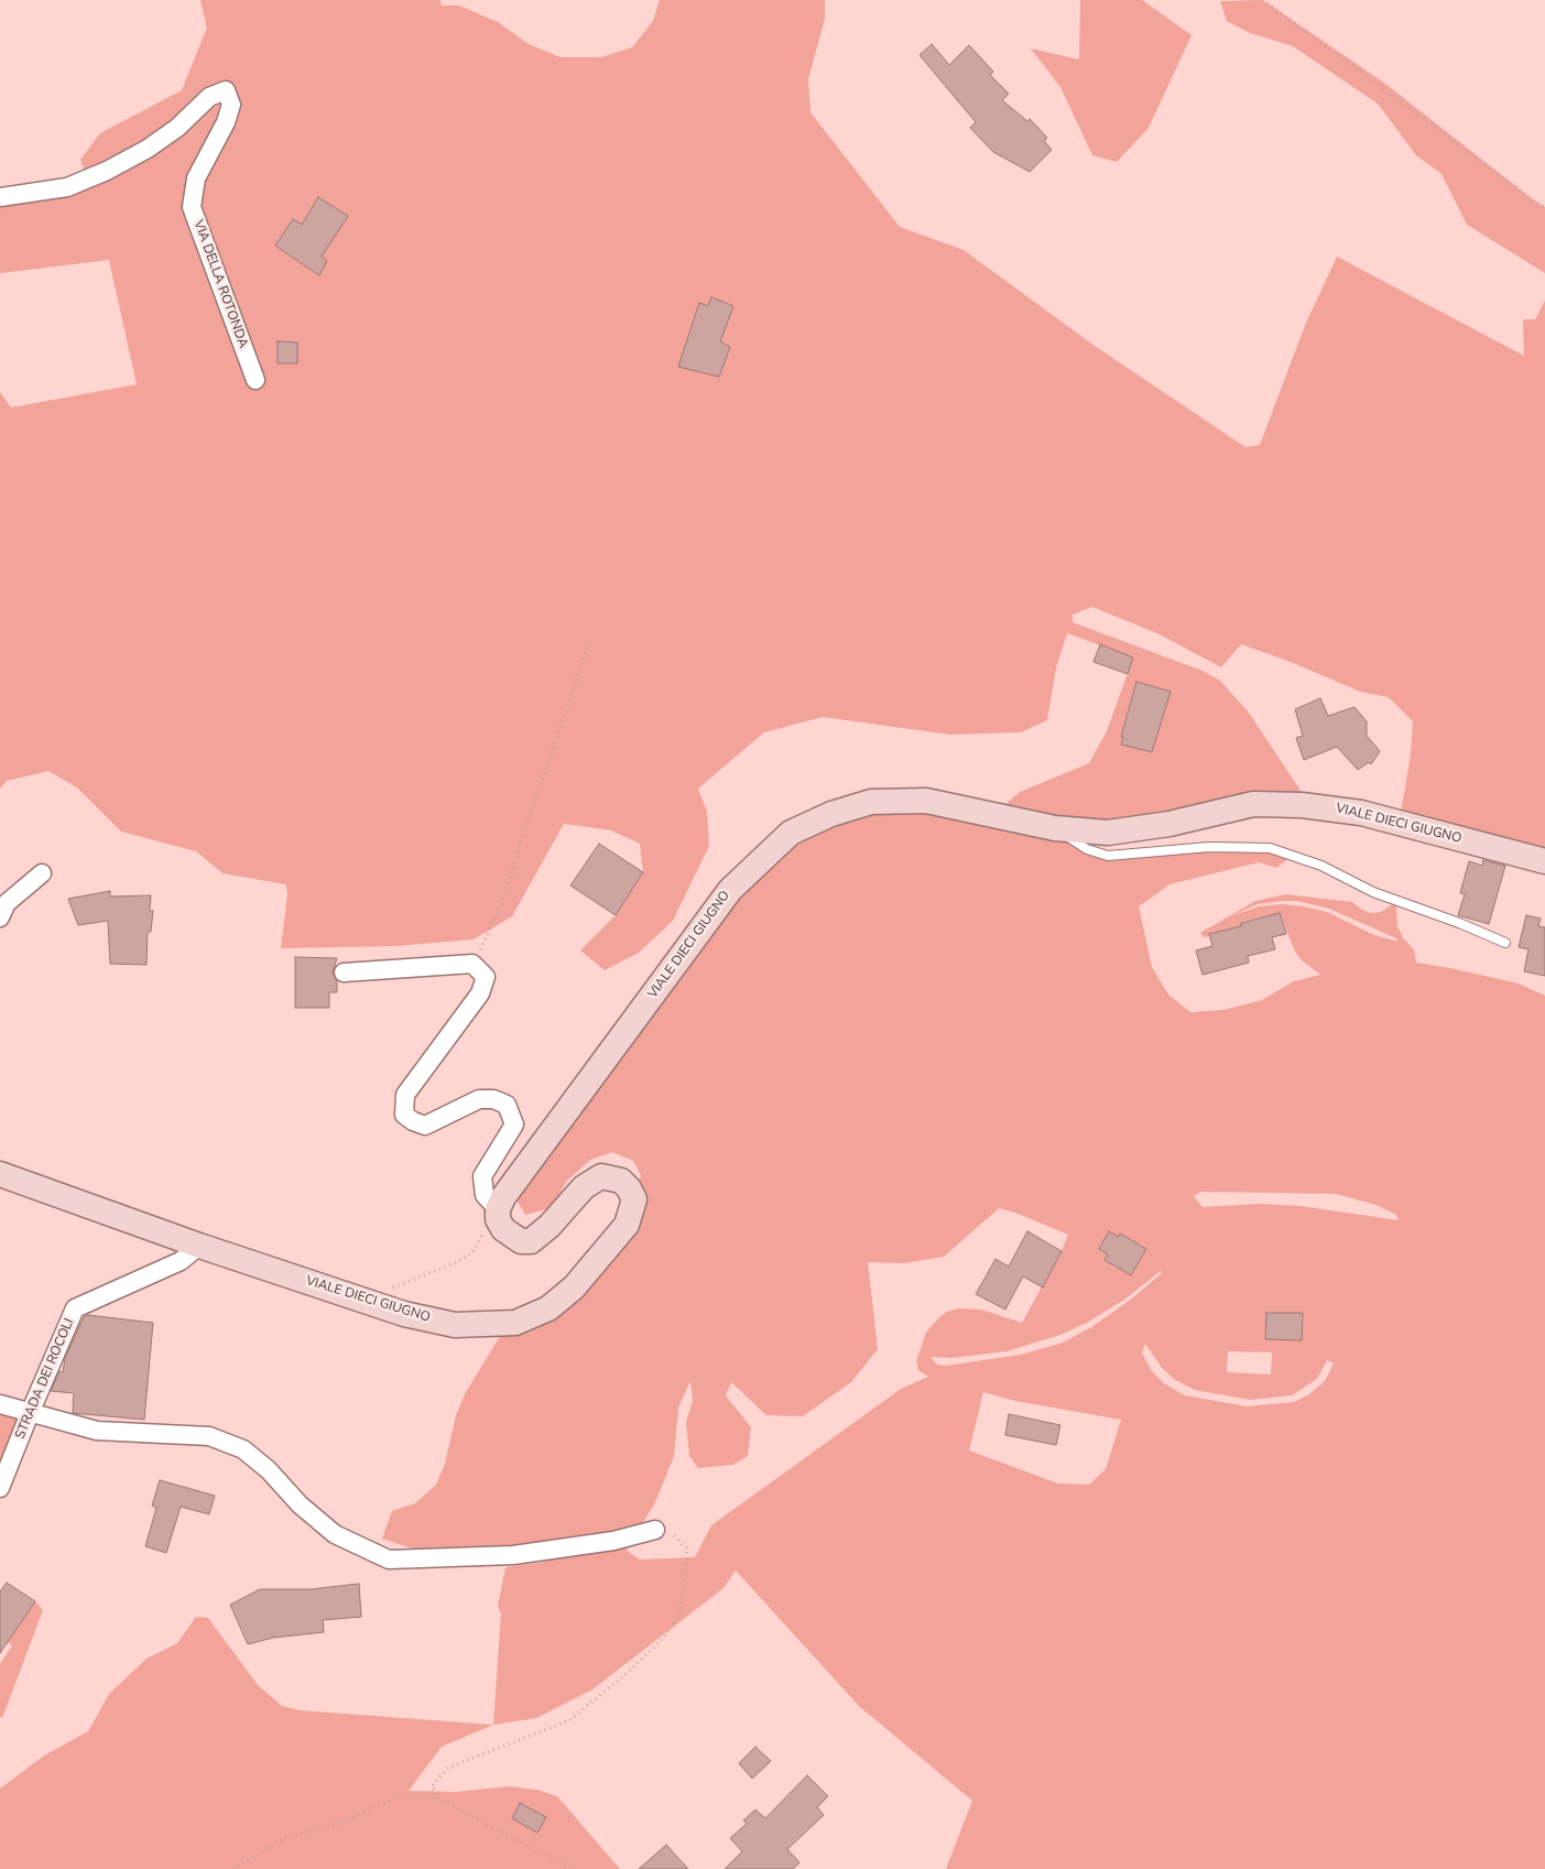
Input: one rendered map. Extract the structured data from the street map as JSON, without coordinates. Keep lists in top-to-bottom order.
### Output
{
  "streets": {
    "main road": ["VIALE DIECI GIUGNO"],
    "street": ["VIA DELLA ROTONDA", "STRADA DEI ROCOLI"]
  },
  "crossings": [
    ["VIALE DIECI GIUGNO", "STRADA DEI ROCOLI"]
  ]
}
